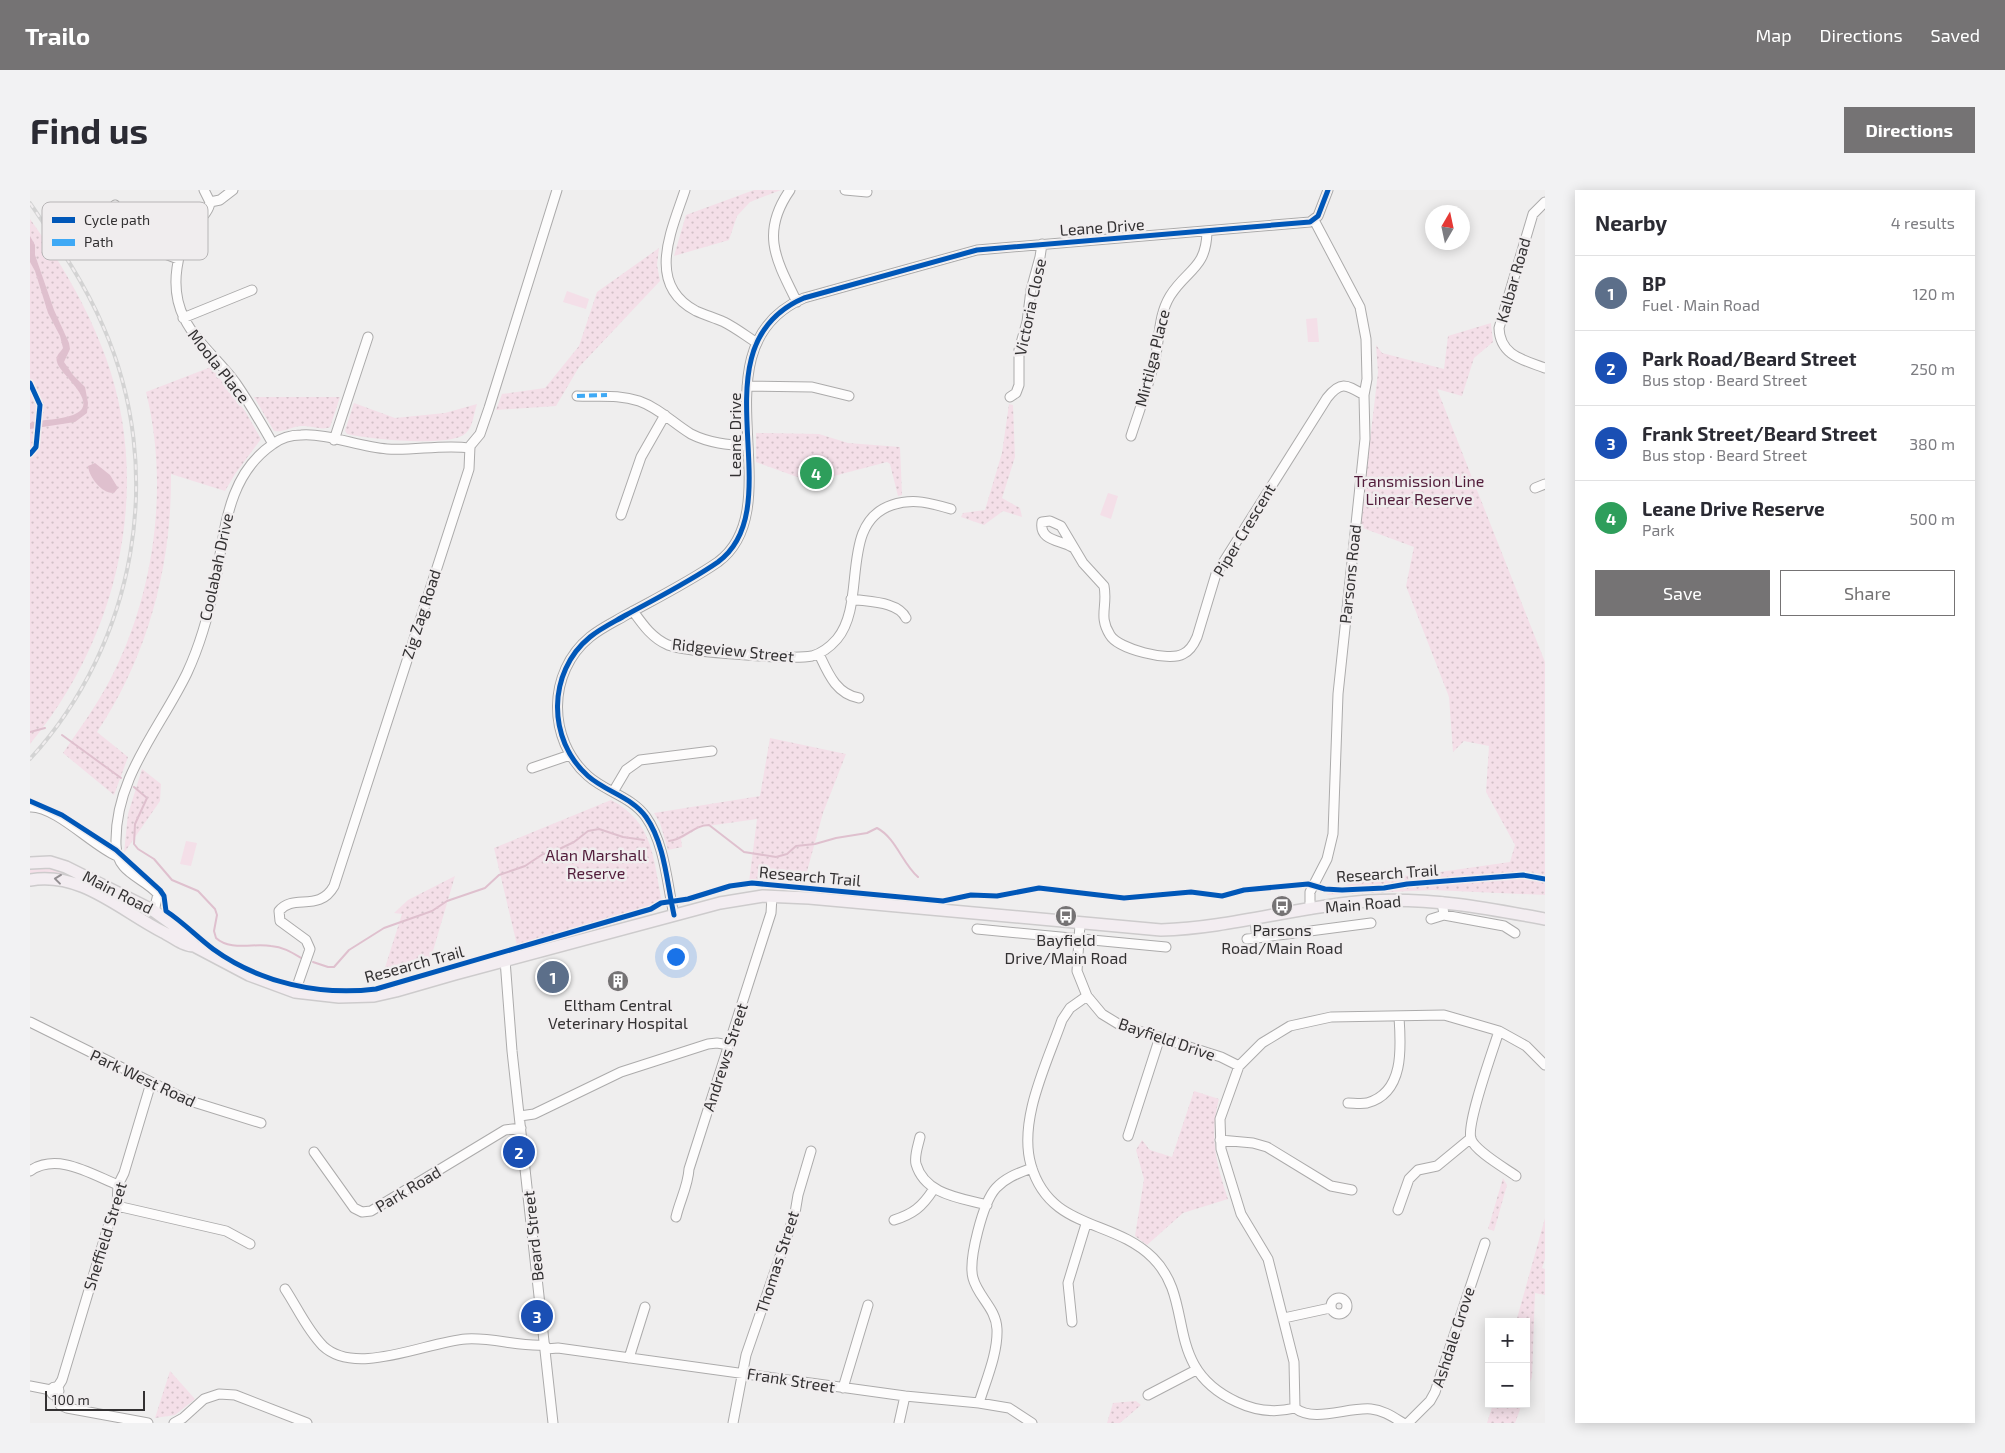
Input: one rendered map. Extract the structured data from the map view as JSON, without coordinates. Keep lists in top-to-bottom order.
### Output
{
  "streets": {
    "main road": ["Main Road"],
    "street": [
      "Leane Drive",
      "Kalbar Road",
      "Victoria Close",
      "Mirtilga Place",
      "Moola Place",
      "Piper Crescent",
      "Coolabah Drive",
      "Parsons Road",
      "Zig Zag Road",
      "Ridgeview Street",
      "Bayfield Drive",
      "Andrews Street",
      "Park West Road",
      "Park Road",
      "Sheffield Street",
      "Beard Street",
      "Thomas Street",
      "Ashdale Grove",
      "Frank Street"
    ],
    "cycle path": ["Research Trail"]
  },
  "crossings": [
    ["Leane Drive", "Victoria Close"],
    ["Leane Drive", "Mirtilga Place"],
    ["Leane Drive", "Parsons Road"],
    ["Leane Drive", "Ridgeview Street"],
    ["Leane Drive", "Main Road"],
    ["Moola Place", "Coolabah Drive"],
    ["Piper Crescent", "Parsons Road"],
    ["Coolabah Drive", "Zig Zag Road"],
    ["Parsons Road", "Main Road"],
    ["Zig Zag Road", "Main Road"],
    ["Main Road", "Bayfield Drive"],
    ["Main Road", "Andrews Street"],
    ["Main Road", "Beard Street"],
    ["Park West Road", "Sheffield Street"],
    ["Park Road", "Beard Street"],
    ["Beard Street", "Frank Street"],
    ["Thomas Street", "Frank Street"]
  ],
  "parks": ["Transmission Line Linear Reserve", "Alan Marshall Reserve"],
  "places": {
    "bus stop": ["Parsons Road/Main Road", "Bayfield Drive/Main Road"],
    "building": ["Eltham Central Veterinary Hospital"]
  },
  "legend": ["Cycle path", "Path"],
  "scale_bar": "100 m",
  "north": "top",
  "page": {
    "header": "Trailo",
    "nav": ["Map", "Directions", "Saved"],
    "buttons": [
      "Directions",
      ["Save", "Share"]
    ],
    "title": "Find us",
    "heading": ["Nearby", "4 results"],
    "list": [
      {
        "mark": "1",
        "name": "BP",
        "note": "Fuel · Main Road",
        "value": "120 m"
      },
      {
        "mark": "2",
        "name": "Park Road/Beard Street",
        "note": "Bus stop · Beard Street",
        "value": "250 m"
      },
      {
        "mark": "3",
        "name": "Frank Street/Beard Street",
        "note": "Bus stop · Beard Street",
        "value": "380 m"
      },
      {
        "mark": "4",
        "name": "Leane Drive Reserve",
        "note": "Park",
        "value": "500 m"
      }
    ],
    "pins": [
      "4",
      "1",
      "2",
      "3"
    ],
    "map_buttons": ["+", "−"],
    "scale": "100 m"
  }
}
